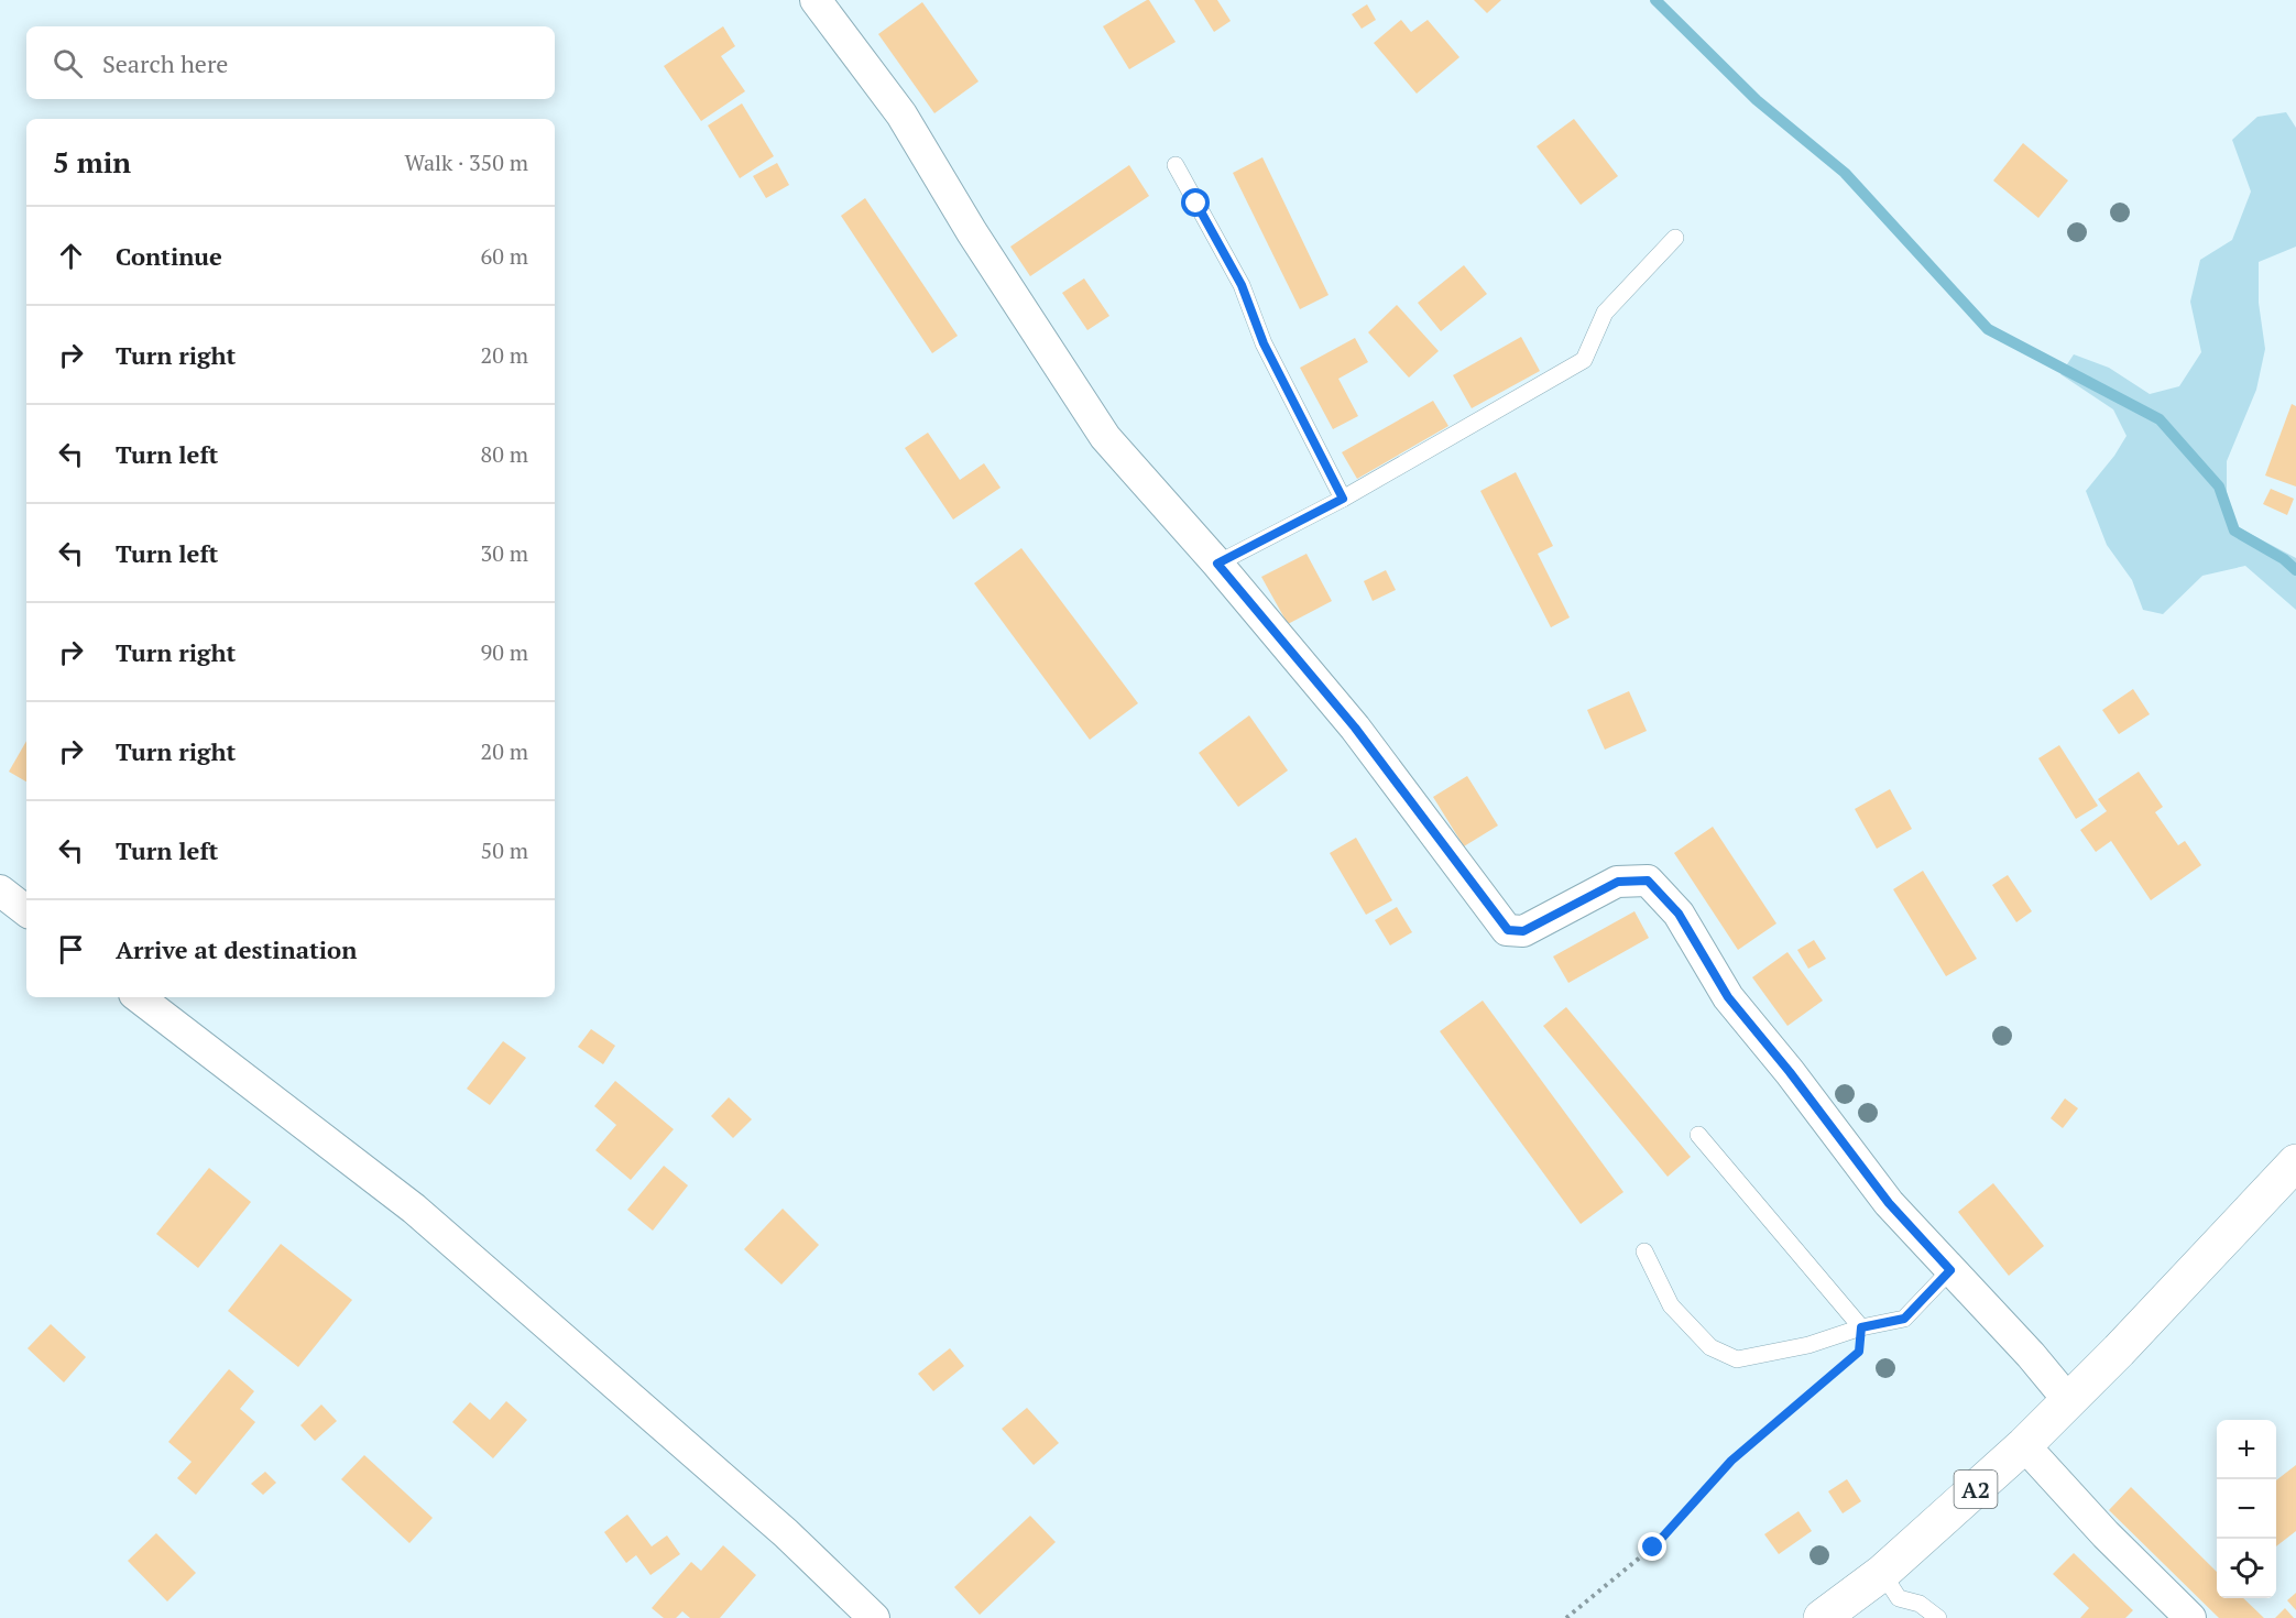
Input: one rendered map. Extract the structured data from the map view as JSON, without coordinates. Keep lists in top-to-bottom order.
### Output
{
  "streets": {
    "main road": ["A2"]
  },
  "page": {
    "search": "Search here",
    "heading": ["5 min", "Walk · 350 m"],
    "list": [
      ["Continue", "60 m"],
      ["Turn right", "20 m"],
      ["Turn left", "80 m"],
      ["Turn left", "30 m"],
      ["Turn right", "90 m"],
      ["Turn right", "20 m"],
      ["Turn left", "50 m"],
      "Arrive at destination"
    ],
    "map_buttons": ["+", "−"]
  }
}
